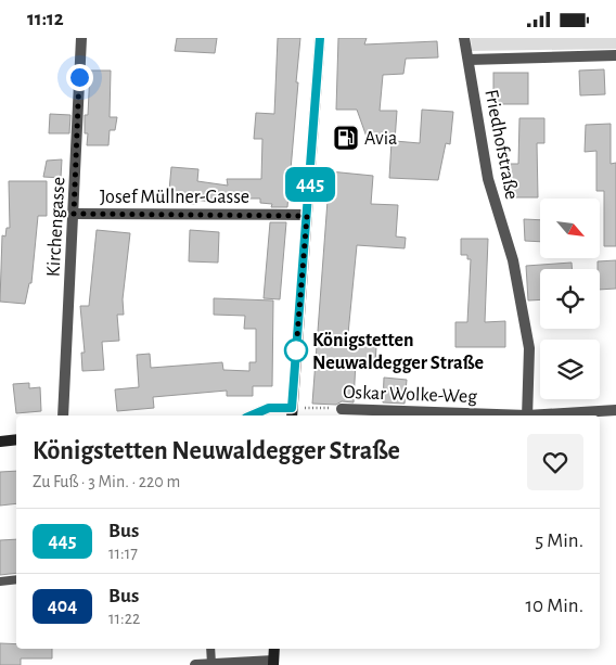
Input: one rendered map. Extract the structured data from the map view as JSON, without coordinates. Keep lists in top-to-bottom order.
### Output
{
  "streets": {
    "street": [
      "Friedhofstraße",
      "Josef Müllner-Gasse",
      "Kirchengasse",
      "Oskar Wolke-Weg"
    ]
  },
  "crossings": [
    ["Josef Müllner-Gasse", "Kirchengasse"]
  ],
  "places": {
    "fuel station": ["Avia"],
    "other": ["Königstetten Neuwaldegger Straße"]
  },
  "lines": ["bus line 445"],
  "north": "bottom right",
  "page": {
    "status": "11:12",
    "on_map": "445",
    "heading": ["Königstetten Neuwaldegger Straße", "Zu Fuß · 3 Min. · 220 m"],
    "list": [
      {
        "mark": "445",
        "name": "Bus",
        "note": "11:17",
        "value": "5 Min."
      },
      {
        "mark": "404",
        "name": "Bus",
        "note": "11:22",
        "value": "10 Min."
      }
    ]
  }
}
